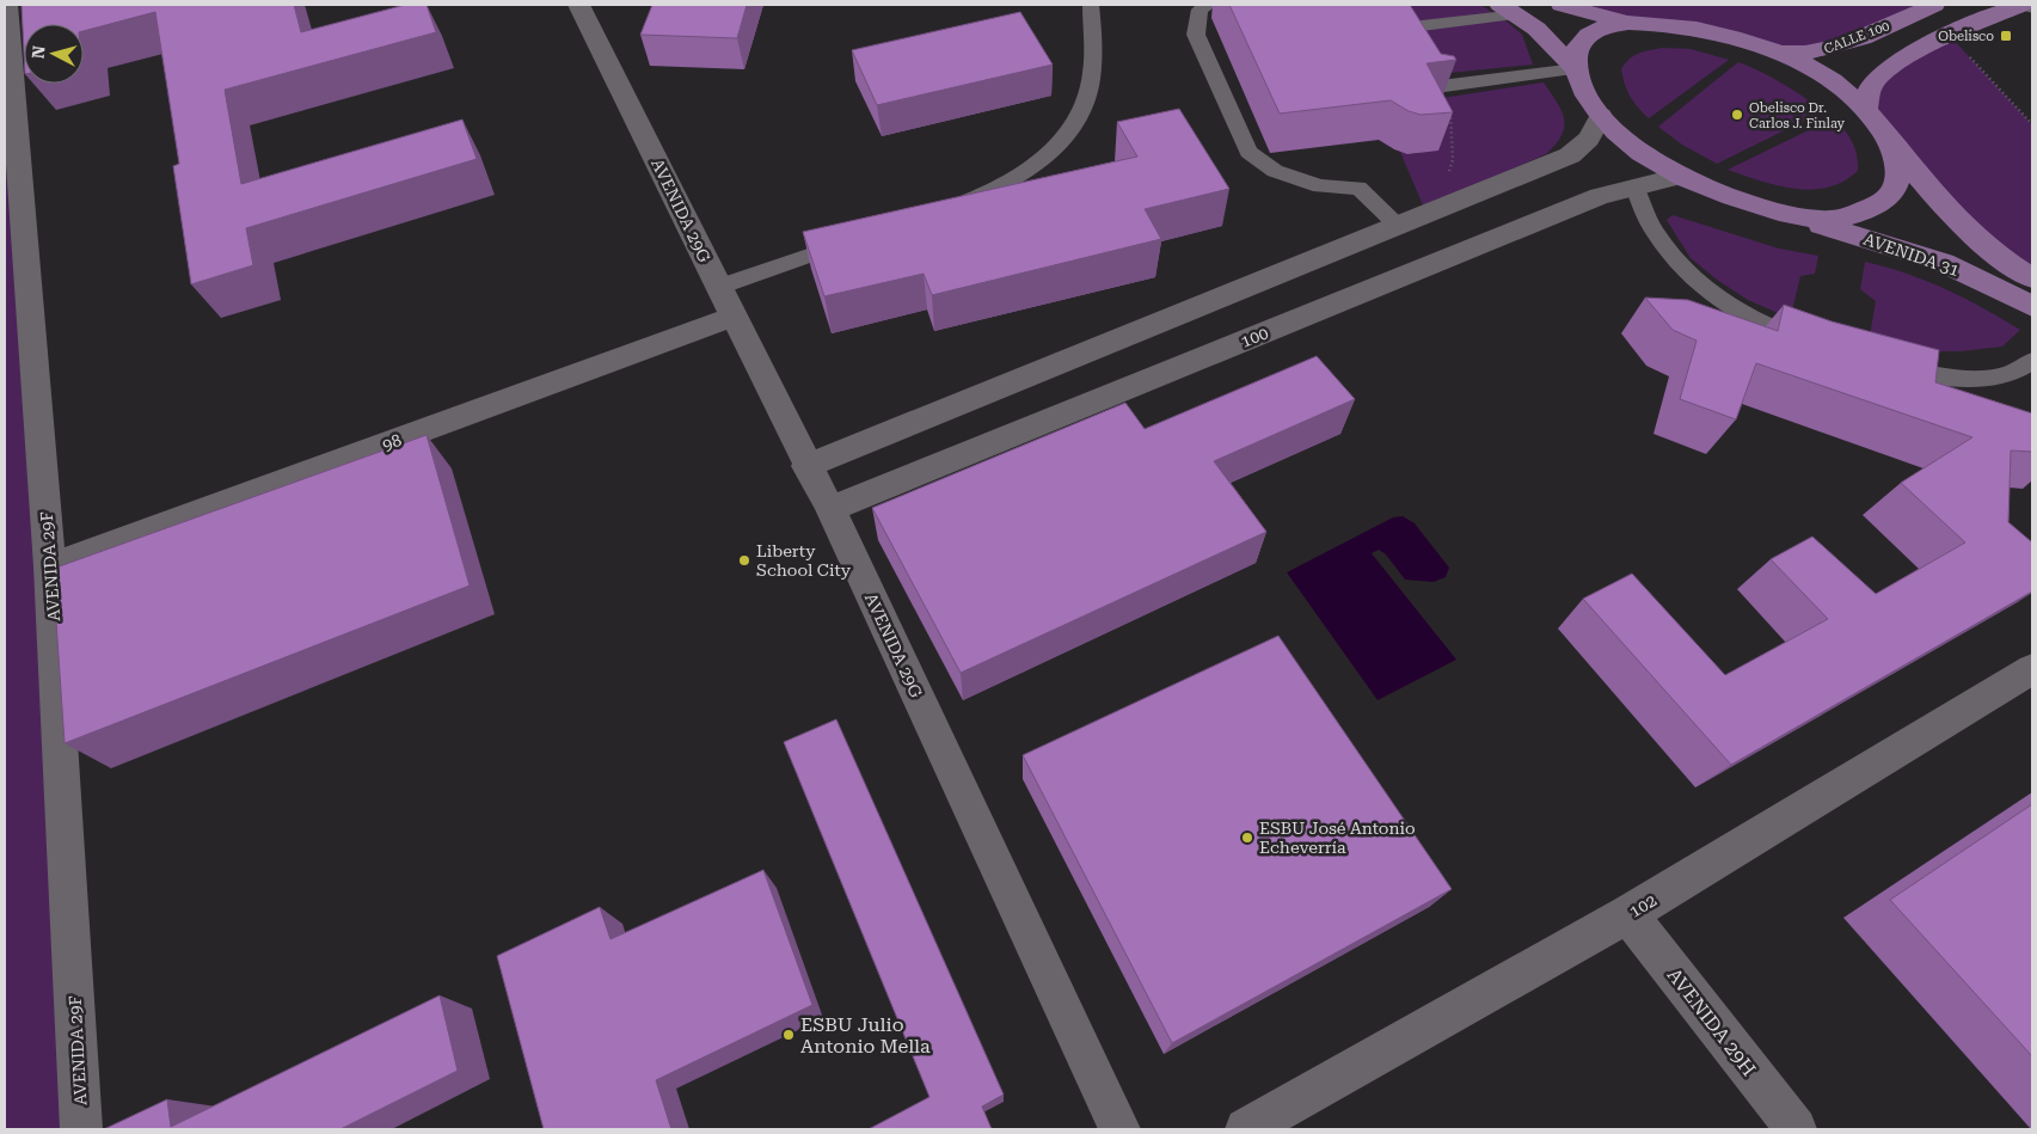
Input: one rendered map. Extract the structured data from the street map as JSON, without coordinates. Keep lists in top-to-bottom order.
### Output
{
  "streets": {
    "main road": ["CALLE 100", "AVENIDA 31"],
    "street": [
      "AVENIDA 29G",
      "100",
      "98",
      "AVENIDA 29F",
      "102",
      "AVENIDA 29H"
    ]
  },
  "crossings": [
    ["AVENIDA 29G", "100"],
    ["AVENIDA 29G", "98"],
    ["98", "AVENIDA 29F"],
    ["102", "AVENIDA 29H"]
  ],
  "places": {
    "transit": ["Obelisco"],
    "other": [
      "Obelisco Dr. Carlos J. Finlay",
      "Liberty School City",
      "ESBU José Antonio Echeverría",
      "ESBU Julio Antonio Mella"
    ]
  },
  "north": "left"
}
